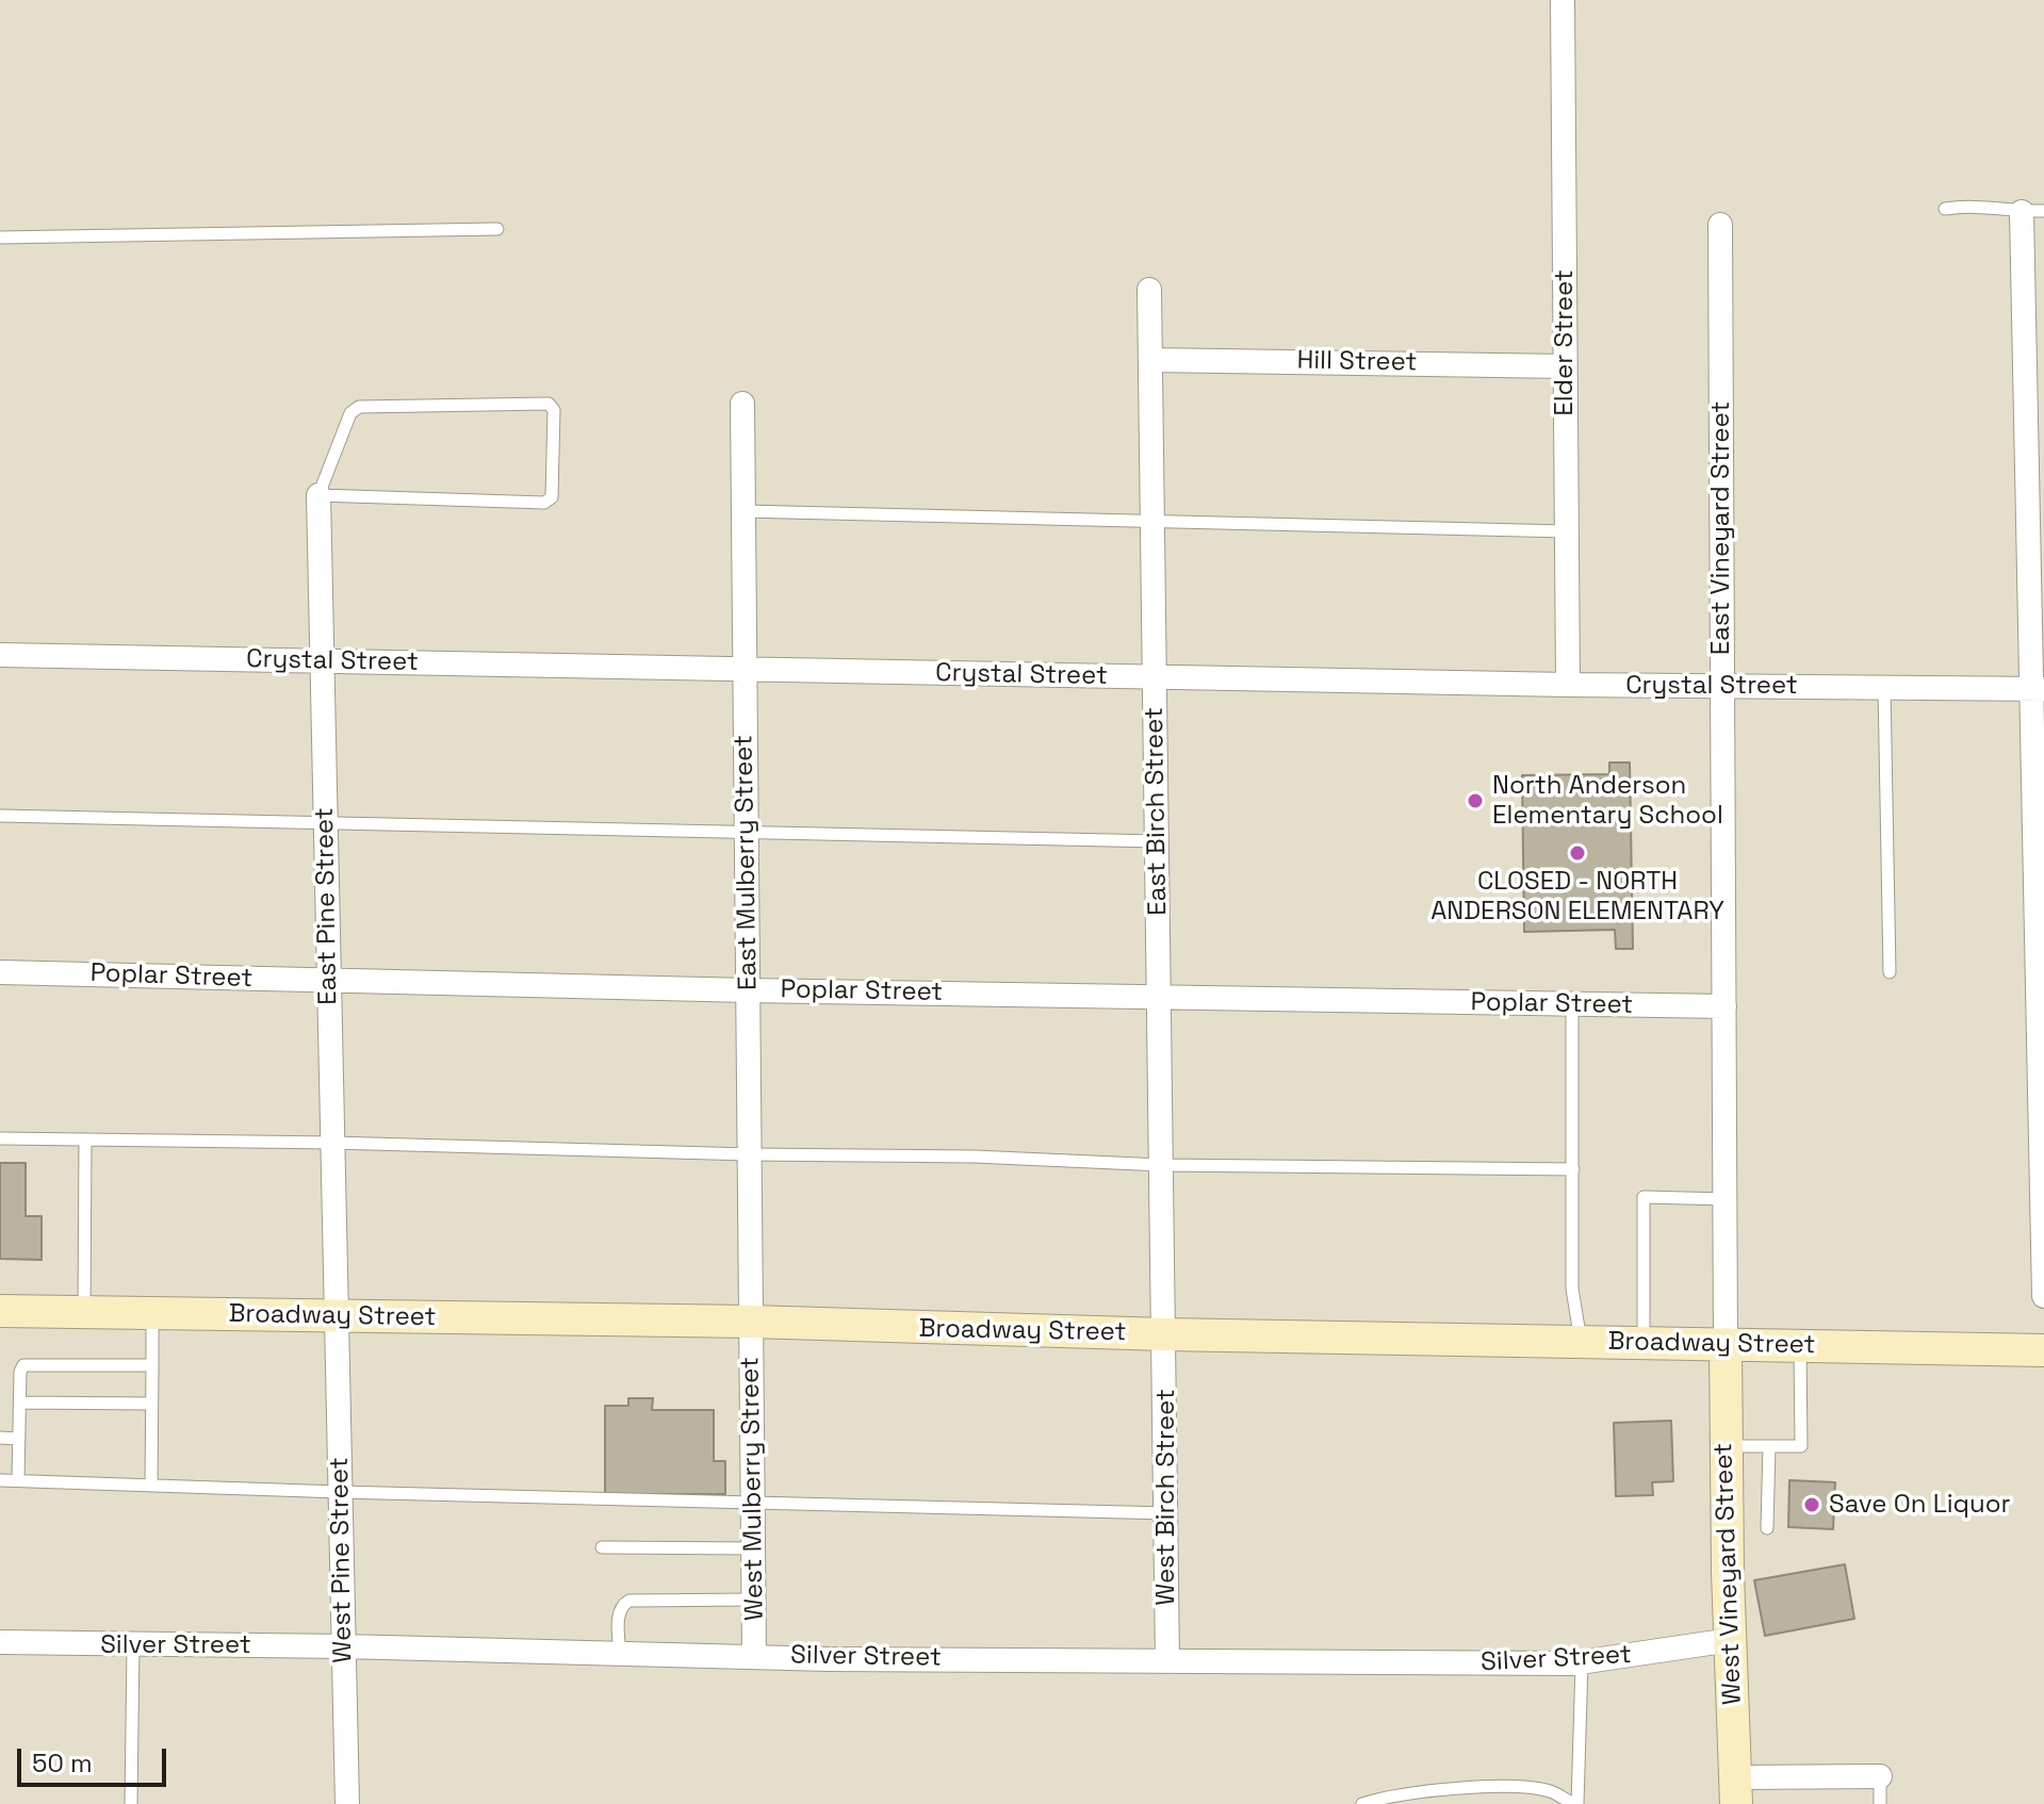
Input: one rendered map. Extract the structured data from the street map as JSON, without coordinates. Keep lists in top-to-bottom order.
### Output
{
  "streets": {
    "main road": ["Broadway Street", "West Vineyard Street"],
    "street": [
      "Elder Street",
      "Hill Street",
      "East Vineyard Street",
      "Crystal Street",
      "East Birch Street",
      "East Mulberry Street",
      "East Pine Street",
      "Poplar Street",
      "West Mulberry Street",
      "West Birch Street",
      "West Pine Street",
      "Silver Street"
    ]
  },
  "crossings": [
    ["Elder Street", "Hill Street"],
    ["Elder Street", "Crystal Street"],
    ["Hill Street", "East Birch Street"],
    ["East Vineyard Street", "Crystal Street"],
    ["East Vineyard Street", "Poplar Street"],
    ["East Vineyard Street", "Broadway Street"],
    ["East Vineyard Street", "West Vineyard Street"],
    ["Crystal Street", "East Birch Street"],
    ["Crystal Street", "East Mulberry Street"],
    ["Crystal Street", "East Pine Street"],
    ["East Birch Street", "Poplar Street"],
    ["East Birch Street", "Broadway Street"],
    ["East Birch Street", "West Birch Street"],
    ["East Mulberry Street", "Poplar Street"],
    ["East Mulberry Street", "Broadway Street"],
    ["East Mulberry Street", "West Mulberry Street"],
    ["East Pine Street", "Poplar Street"],
    ["East Pine Street", "Broadway Street"],
    ["East Pine Street", "West Pine Street"],
    ["Broadway Street", "West Mulberry Street"],
    ["Broadway Street", "West Birch Street"],
    ["Broadway Street", "West Pine Street"],
    ["Broadway Street", "West Vineyard Street"],
    ["West Mulberry Street", "Silver Street"],
    ["West Birch Street", "Silver Street"],
    ["West Pine Street", "Silver Street"],
    ["West Vineyard Street", "Silver Street"]
  ],
  "places": ["North Anderson Elementary School", "CLOSED - NORTH ANDERSON ELEMENTARY", "Save On Liquor"],
  "scale_bar": "50 m"
}
